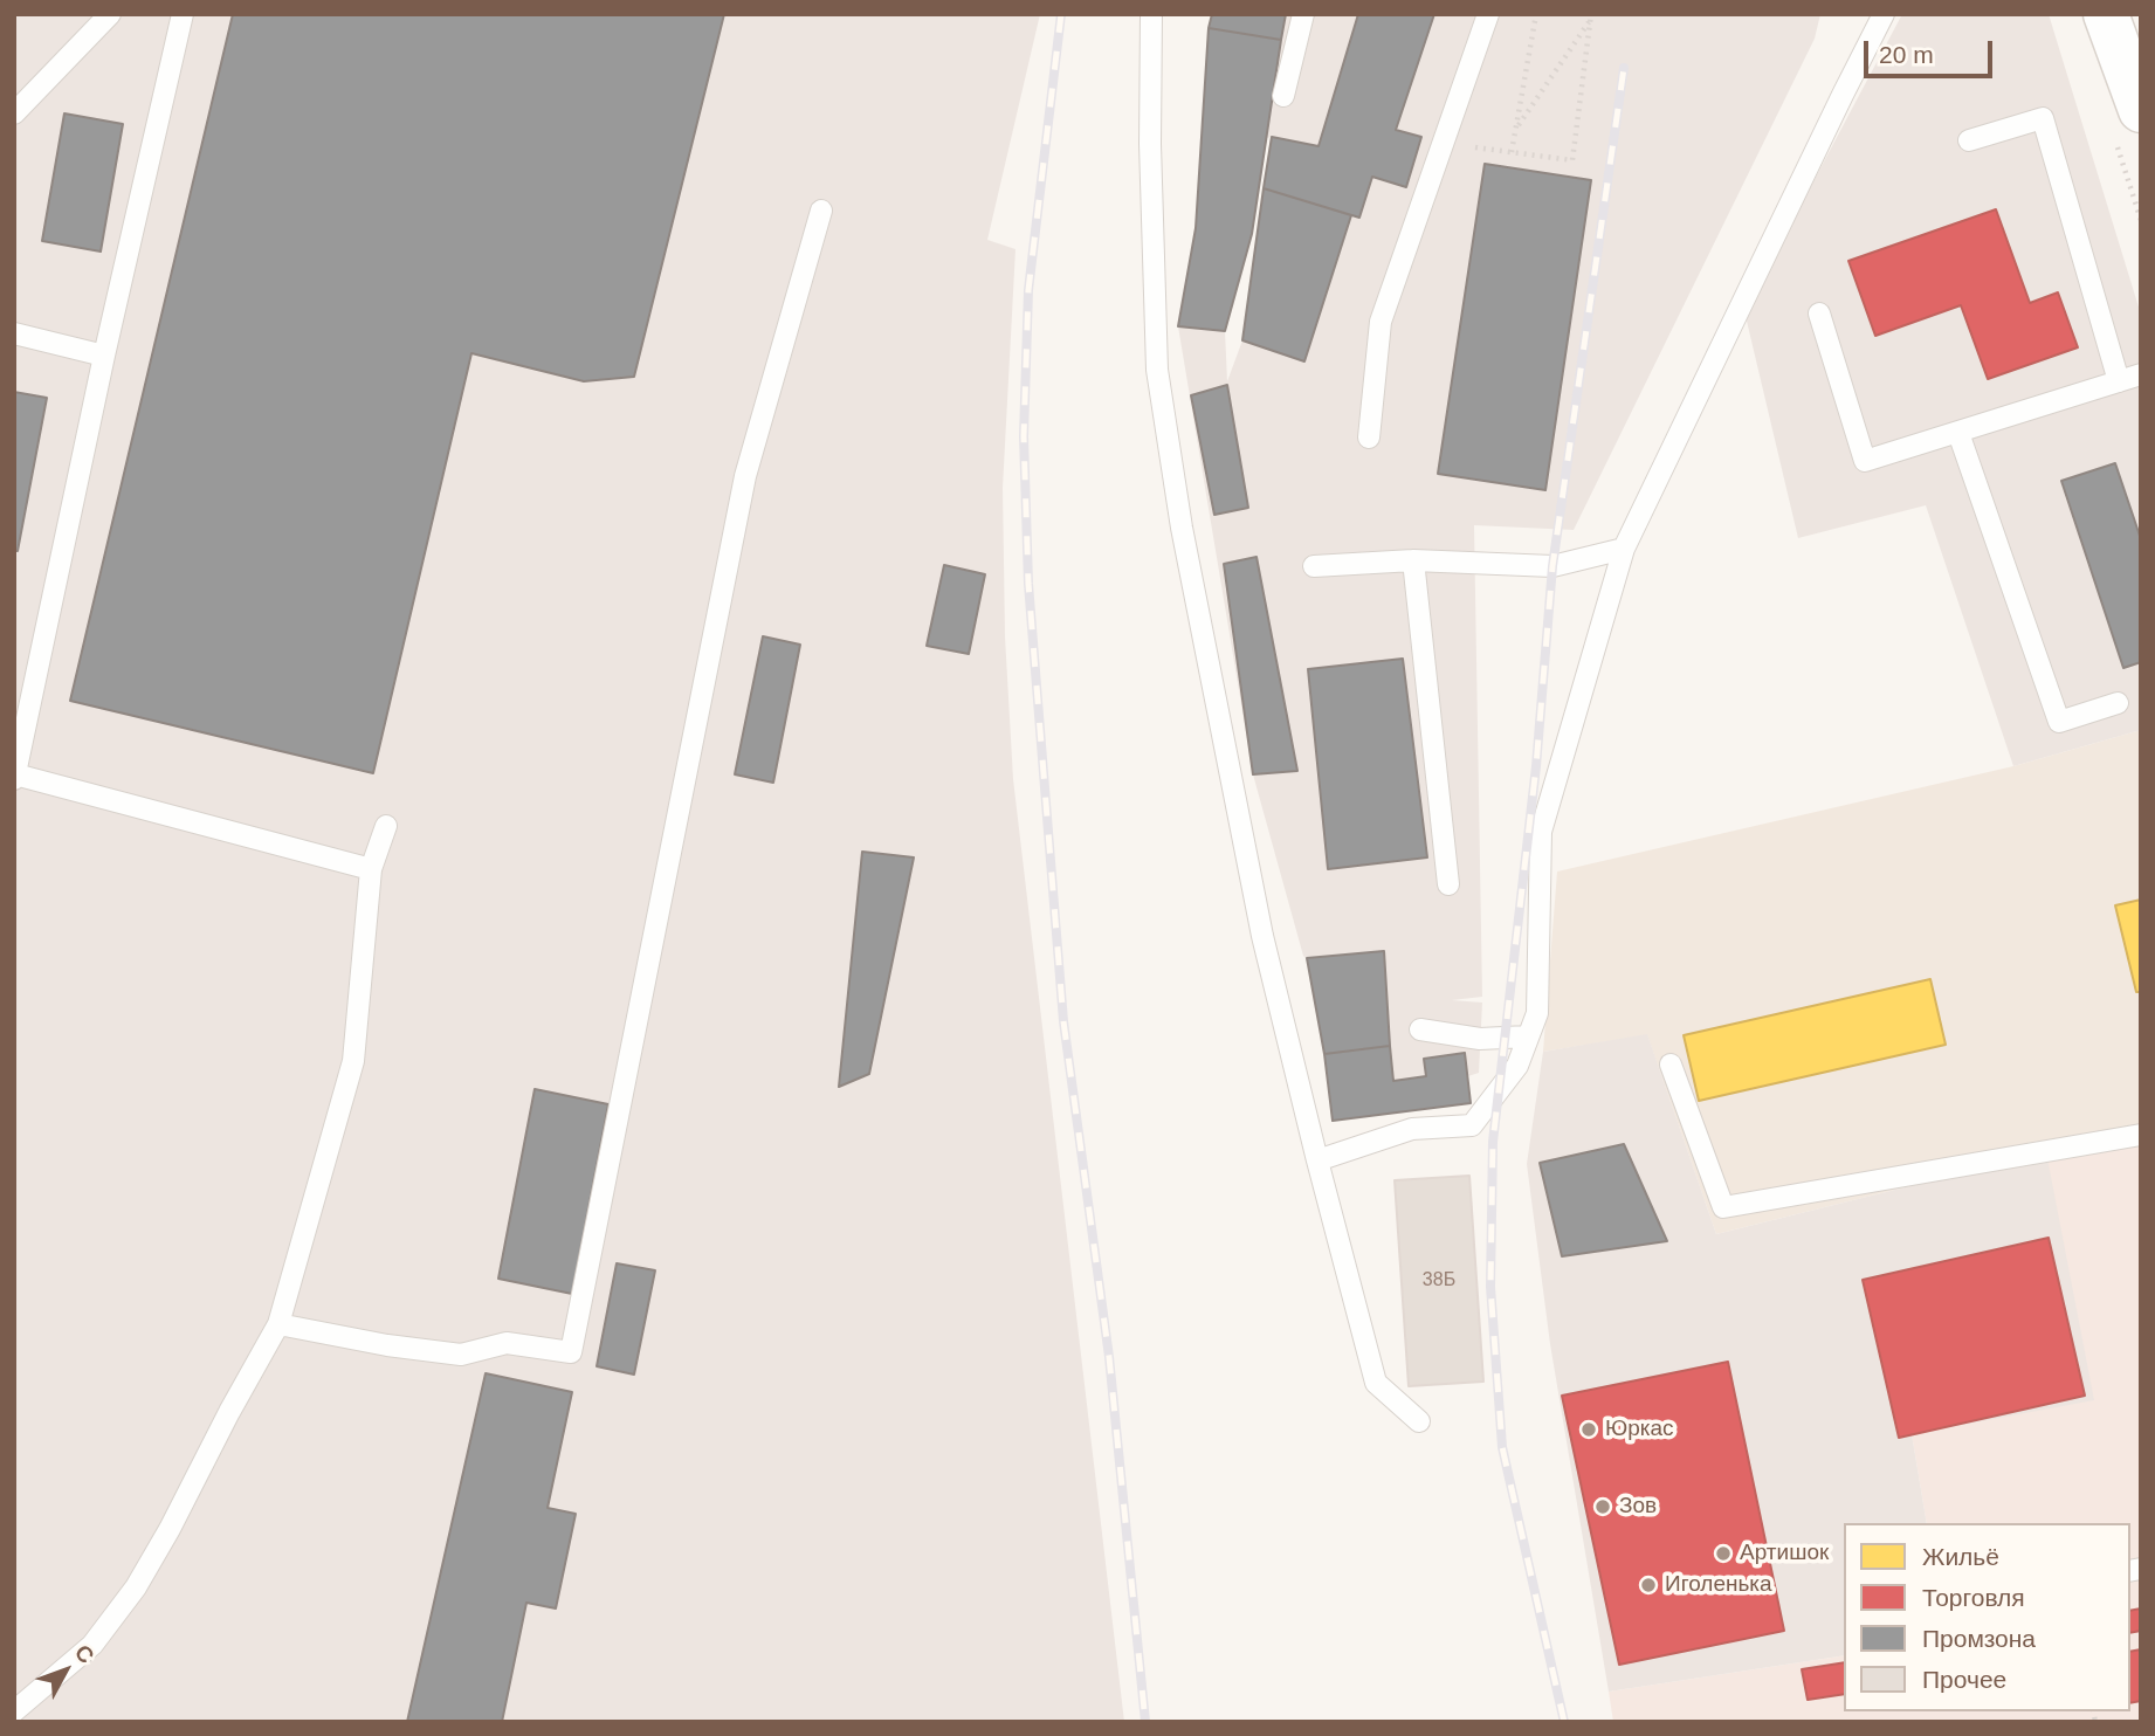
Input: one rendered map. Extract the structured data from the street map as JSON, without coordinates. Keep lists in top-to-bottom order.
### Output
{
  "places": [
    "Юркас",
    "Зов",
    "Артишок",
    "Иголенька"
  ],
  "house_numbers": ["38Б"],
  "legend": [
    "Жильё",
    "Торговля",
    "Промзона",
    "Прочее"
  ],
  "scale_bar": "20 m",
  "north": "top right"
}
